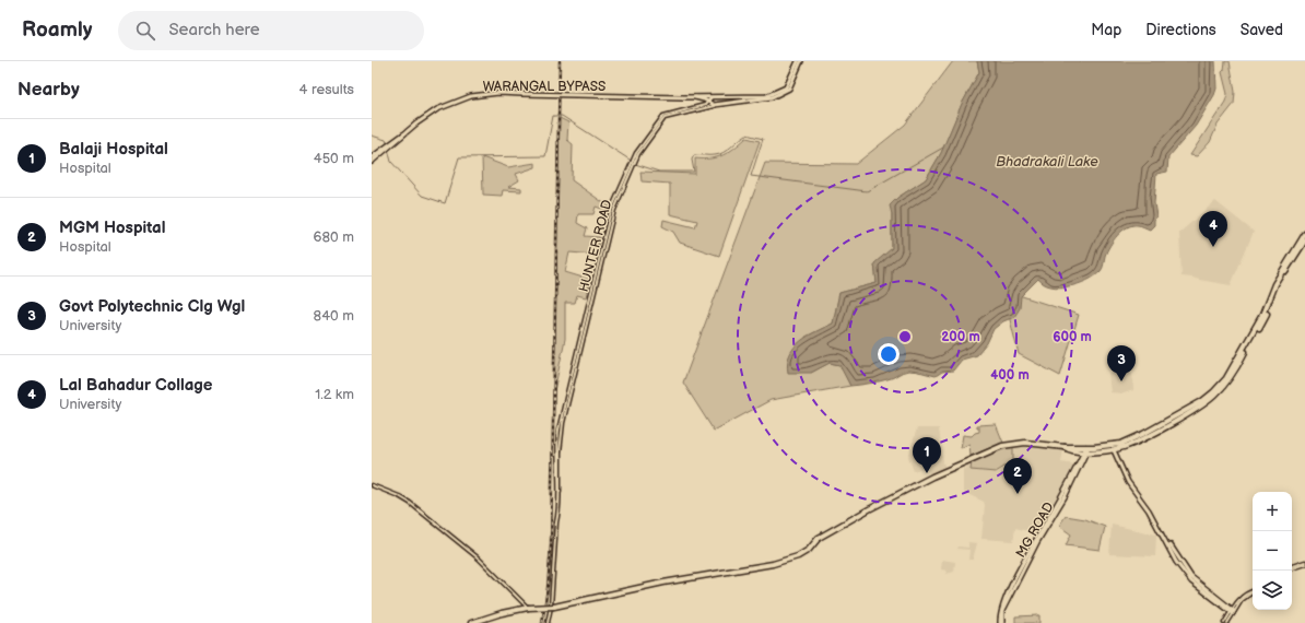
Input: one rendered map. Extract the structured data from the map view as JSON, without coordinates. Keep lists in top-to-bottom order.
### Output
{
  "streets": {
    "main road": ["WARANGAL BYPASS", "HUNTER ROAD", "MG ROAD"]
  },
  "crossings": [
    ["WARANGAL BYPASS", "HUNTER ROAD"]
  ],
  "water": ["Bhadrakali Lake"],
  "page": {
    "header": "Roamly",
    "search": "Search here",
    "nav": ["Map", "Directions", "Saved"],
    "heading": ["Nearby", "4 results"],
    "list": [
      {
        "mark": "1",
        "name": "Balaji Hospital",
        "note": "Hospital",
        "value": "450 m"
      },
      {
        "mark": "2",
        "name": "MGM Hospital",
        "note": "Hospital",
        "value": "680 m"
      },
      {
        "mark": "3",
        "name": "Govt Polytechnic Clg Wgl",
        "note": "University",
        "value": "840 m"
      },
      {
        "mark": "4",
        "name": "Lal Bahadur Collage",
        "note": "University",
        "value": "1.2 km"
      }
    ],
    "pins": [
      "4",
      "3",
      "1",
      "2"
    ],
    "map_buttons": ["+", "−"]
  },
  "rings": ["200 m", "600 m", "400 m"]
}
